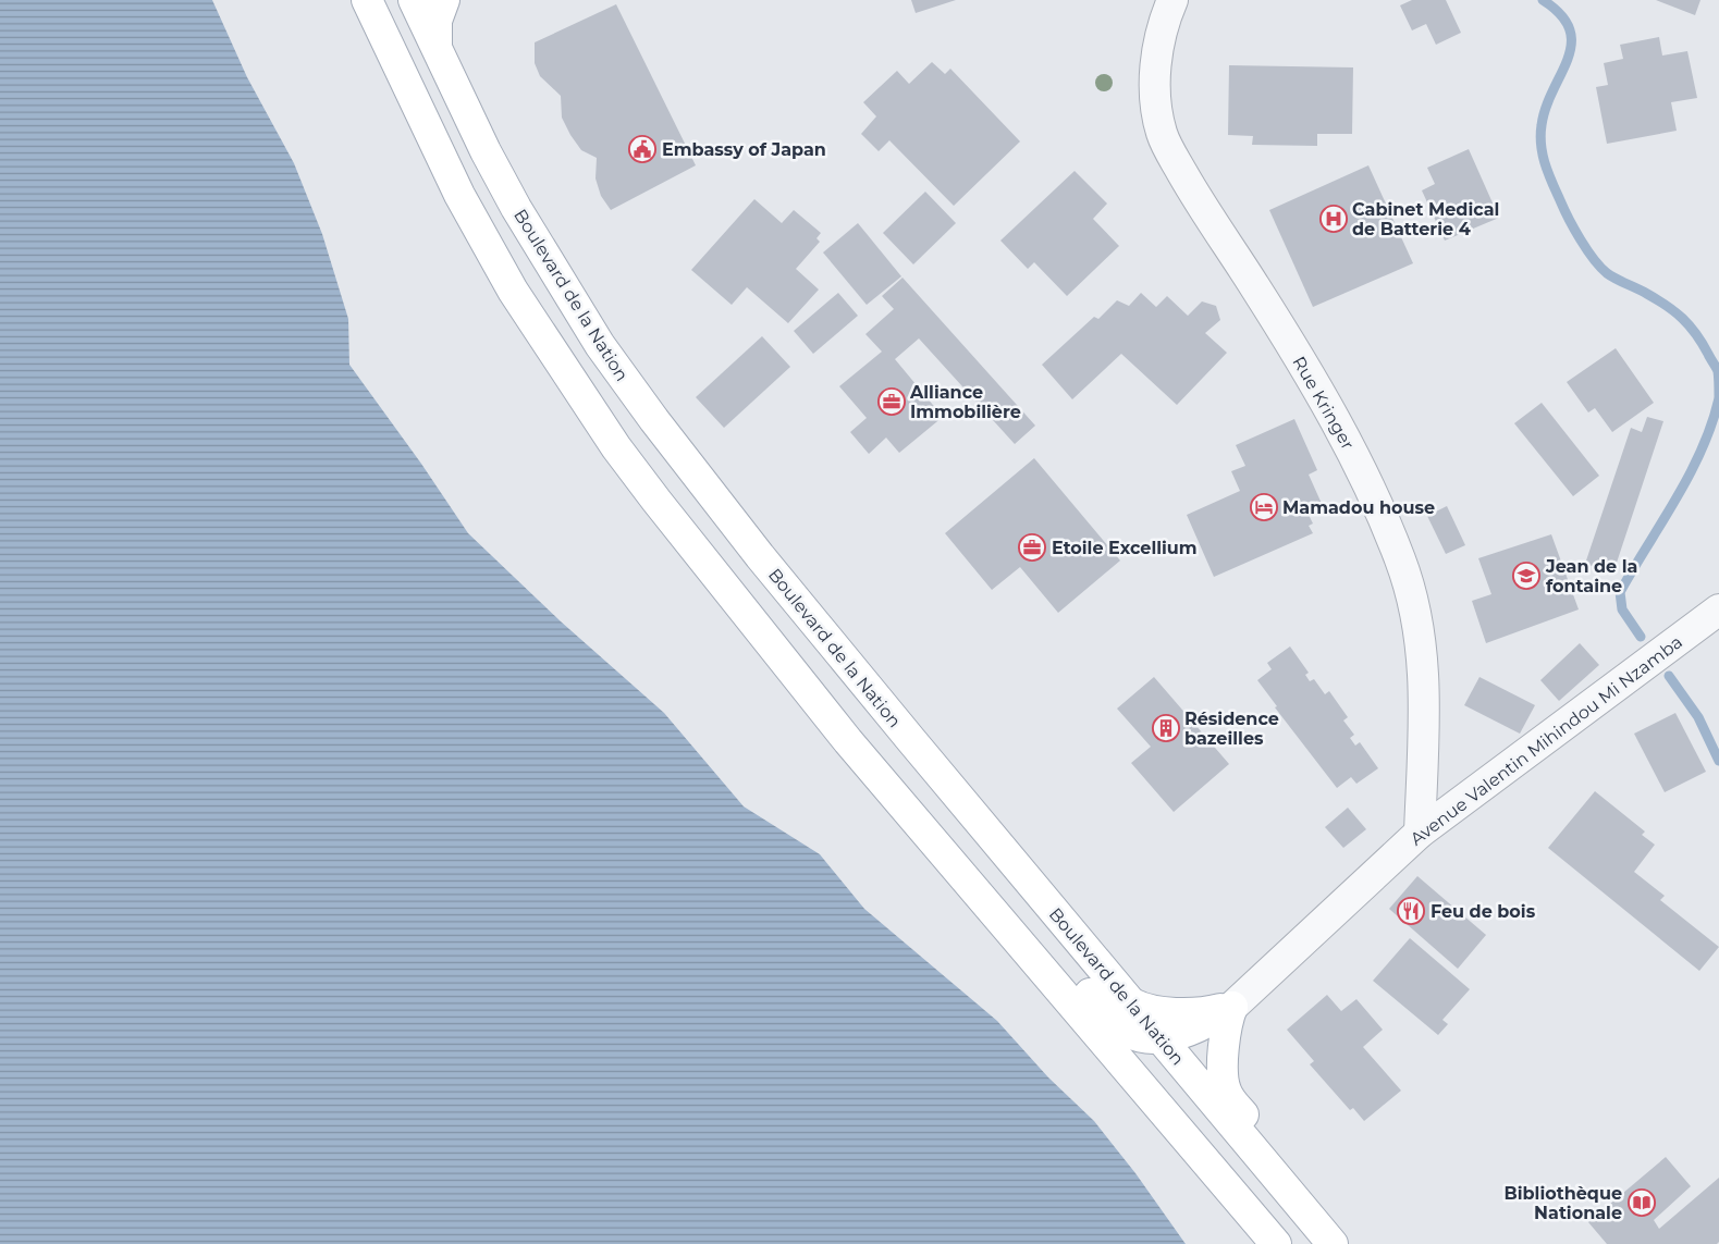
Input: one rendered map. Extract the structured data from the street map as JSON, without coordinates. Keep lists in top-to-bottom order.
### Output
{
  "streets": {
    "main road": ["Boulevard de la Nation"],
    "street": ["Rue Kringer", "Avenue Valentin Mihindou Mi Nzamba"]
  },
  "crossings": [
    ["Rue Kringer", "Avenue Valentin Mihindou Mi Nzamba"]
  ],
  "places": {
    "public building": ["Embassy of Japan"],
    "hospital": ["Cabinet Medical de Batterie 4"],
    "office": ["Alliance Immobilière", "Etoile Excellium"],
    "hotel": ["Mamadou house"],
    "school or university": ["Jean de la fontaine"],
    "building": ["Résidence bazeilles"],
    "restaurant": ["Feu de bois"],
    "library": ["Bibliothèque Nationale"]
  }
}
